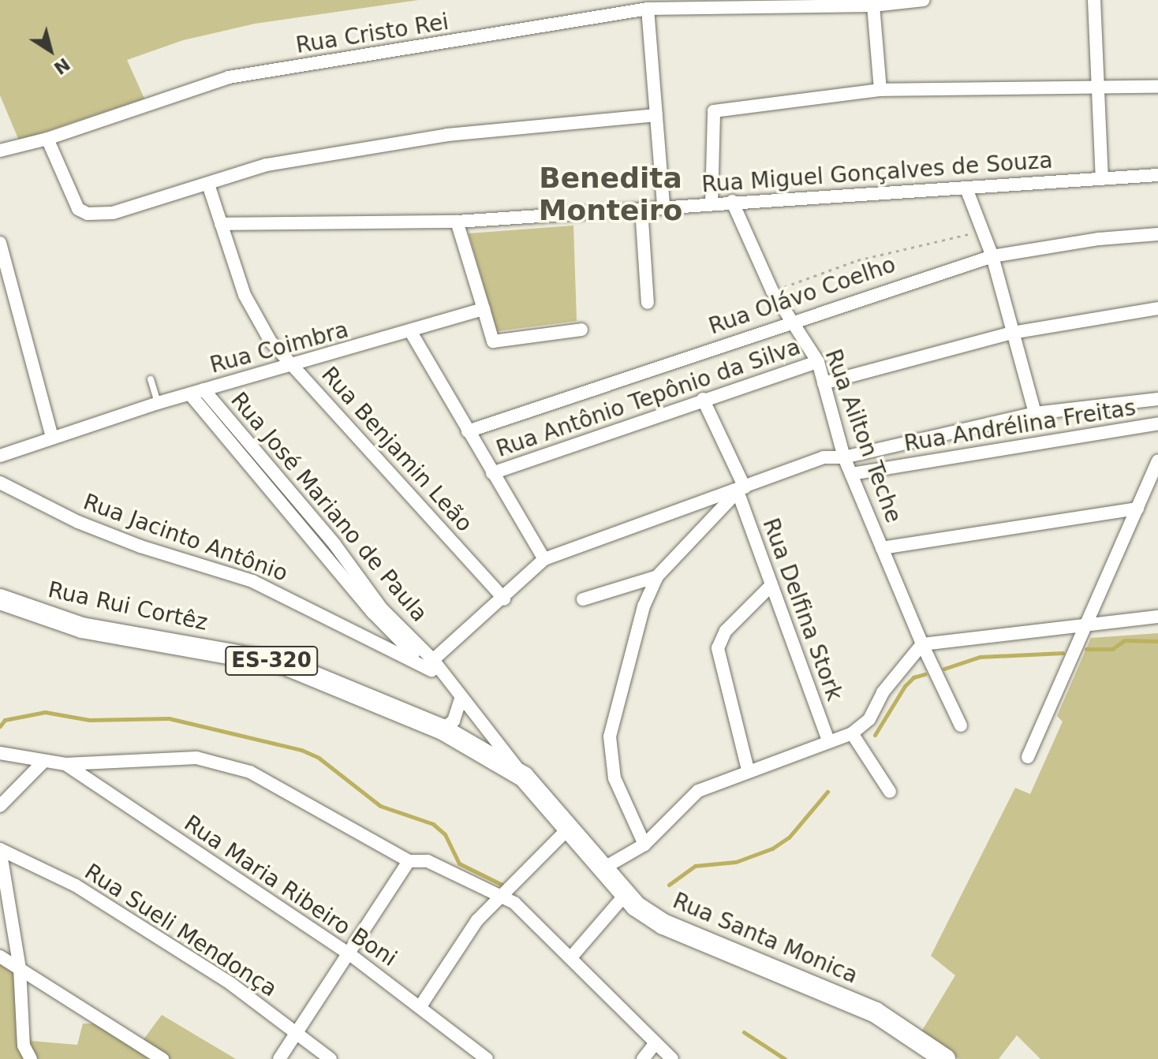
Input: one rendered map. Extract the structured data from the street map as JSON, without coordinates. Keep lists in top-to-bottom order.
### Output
{
  "streets": {
    "main road": ["Rua Rui Cortêz", "ES-320", "Rua Santa Monica"],
    "street": [
      "Rua Cristo Rei",
      "Rua Miguel Gonçalves de Souza",
      "Rua Olávo Coelho",
      "Rua Coimbra",
      "Rua Antônio Tepônio da Silva",
      "Rua Andrélina Freitas",
      "Rua Ailton Teche",
      "Rua Benjamin Leão",
      "Rua José Mariano de Paula",
      "Rua Jacinto Antônio",
      "Rua Delfina Stork",
      "Rua Maria Ribeiro Boni",
      "Rua Sueli Mendonça"
    ]
  },
  "crossings": [
    ["Rua Miguel Gonçalves de Souza", "Rua Ailton Teche"],
    ["Rua Miguel Gonçalves de Souza", "Rua Benjamin Leão"],
    ["Rua Olávo Coelho", "Rua Ailton Teche"],
    ["Rua Coimbra", "Rua Benjamin Leão"],
    ["Rua Coimbra", "Rua José Mariano de Paula"],
    ["Rua Antônio Tepônio da Silva", "Rua Ailton Teche"],
    ["Rua Andrélina Freitas", "Rua Ailton Teche"],
    ["Rua Andrélina Freitas", "Rua Benjamin Leão"],
    ["Rua Andrélina Freitas", "Rua José Mariano de Paula"],
    ["Rua Andrélina Freitas", "Rua Jacinto Antônio"],
    ["Rua Andrélina Freitas", "Rua Delfina Stork"],
    ["Rua José Mariano de Paula", "Rua Jacinto Antônio"],
    ["Rua Jacinto Antônio", "Rua Santa Monica"],
    ["Rua Rui Cortêz", "Rua Santa Monica"]
  ],
  "districts": ["Benedita Monteiro"],
  "north": "bottom right"
}
